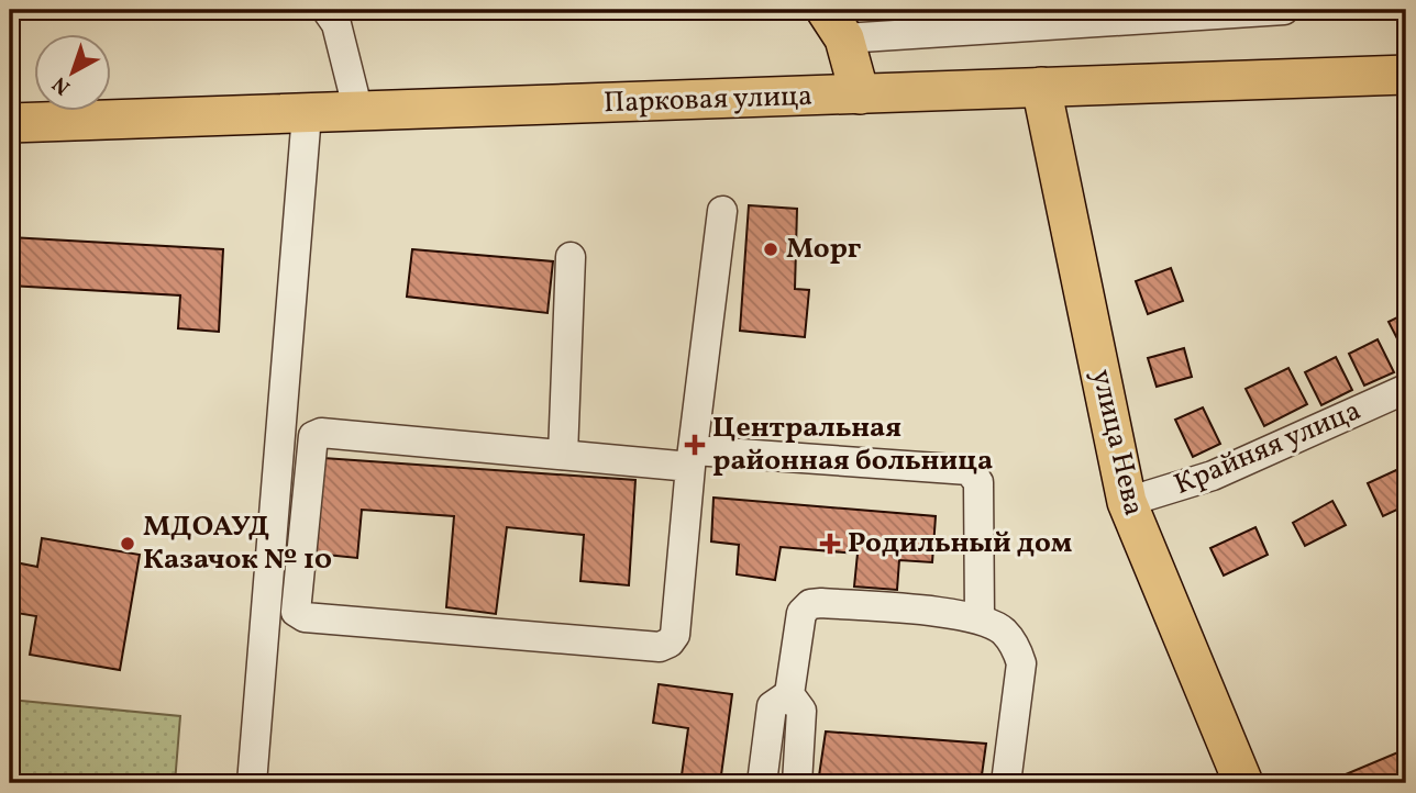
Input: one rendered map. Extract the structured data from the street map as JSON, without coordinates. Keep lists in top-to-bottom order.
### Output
{
  "streets": {
    "main road": ["Парковая улица", "улица Нева"],
    "street": ["Крайняя улица"]
  },
  "crossings": [
    ["Парковая улица", "улица Нева"],
    ["улица Нева", "Крайняя улица"]
  ],
  "places": {
    "other": ["Морг", "МДОАУД Казачок № 10"],
    "health": ["Центральная районная больница", "Родильный дом"]
  },
  "north": "bottom left"
}
